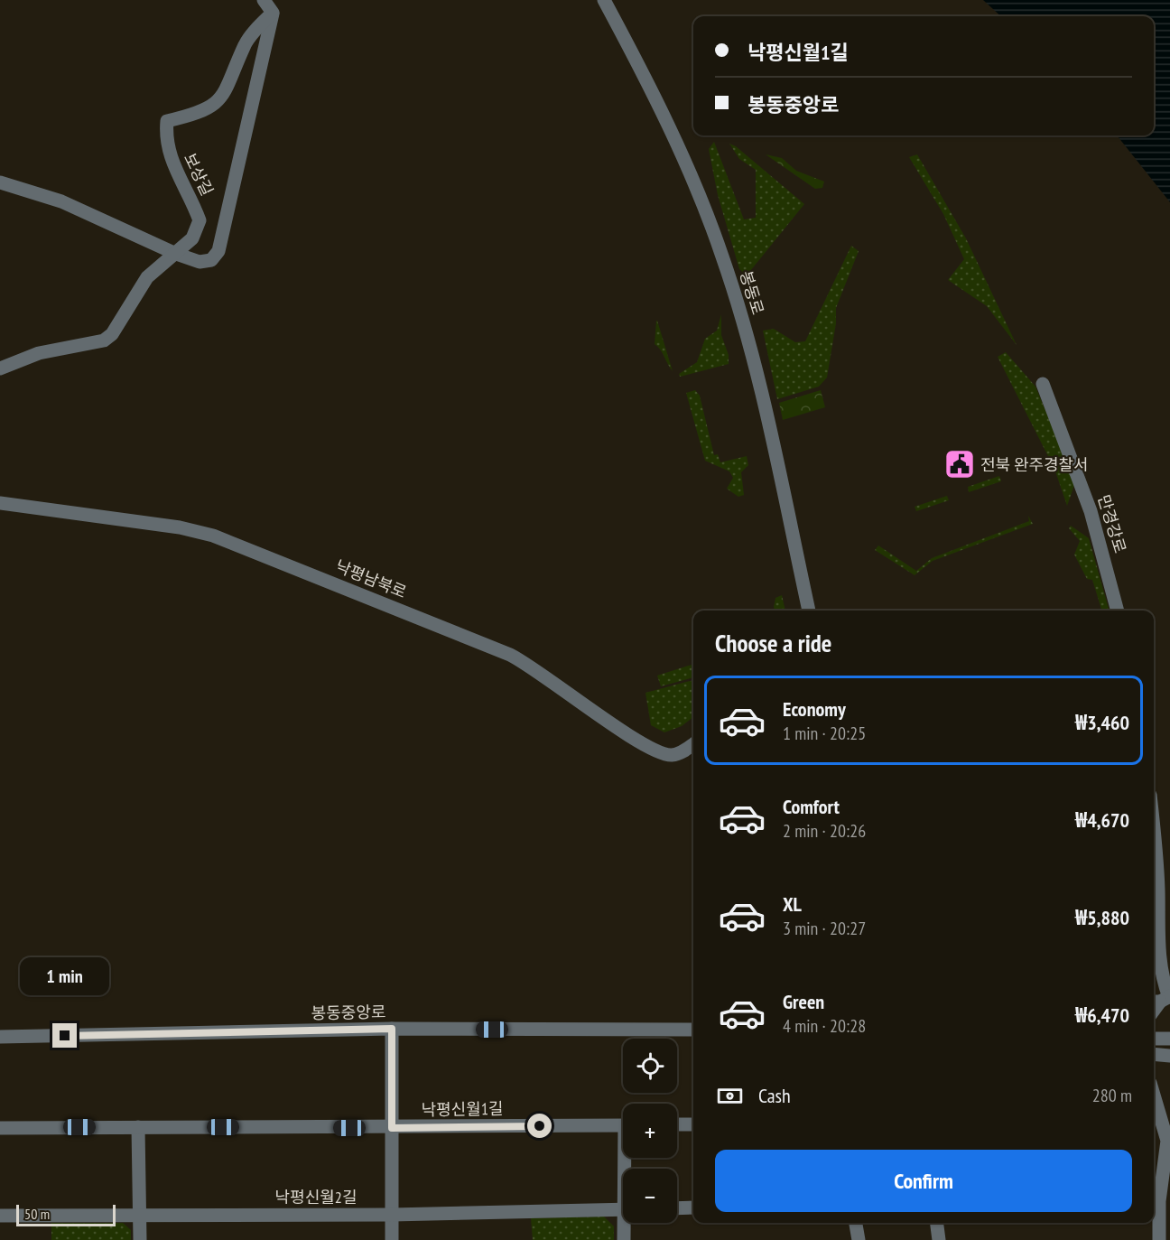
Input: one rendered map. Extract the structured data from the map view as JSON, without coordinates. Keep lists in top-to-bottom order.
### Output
{
  "streets": {
    "street": [
      "보상길",
      "봉동로",
      "만경강로",
      "낙평남북로",
      "봉동중앙로",
      "낙평신월1길",
      "낙평신월2길"
    ]
  },
  "places": {
    "public building": ["전북 완주경찰서"]
  },
  "scale_bar": "50 m",
  "page": {
    "banner": ["낙평신월1길", "봉동중앙로"],
    "heading": "Choose a ride",
    "list": [
      {
        "name": "Economy",
        "note": "1 min · 20:25",
        "value": "₩3,460"
      },
      {
        "name": "Comfort",
        "note": "2 min · 20:26",
        "value": "₩4,670"
      },
      {
        "name": "XL",
        "note": "3 min · 20:27",
        "value": "₩5,880"
      },
      {
        "name": "Green",
        "note": "4 min · 20:28",
        "value": "₩6,470"
      }
    ],
    "bubble": "1 min",
    "map_buttons": ["+", "−"],
    "pay": ["Cash", "280 m"],
    "buttons": "Confirm",
    "scale": "50 m"
  }
}
